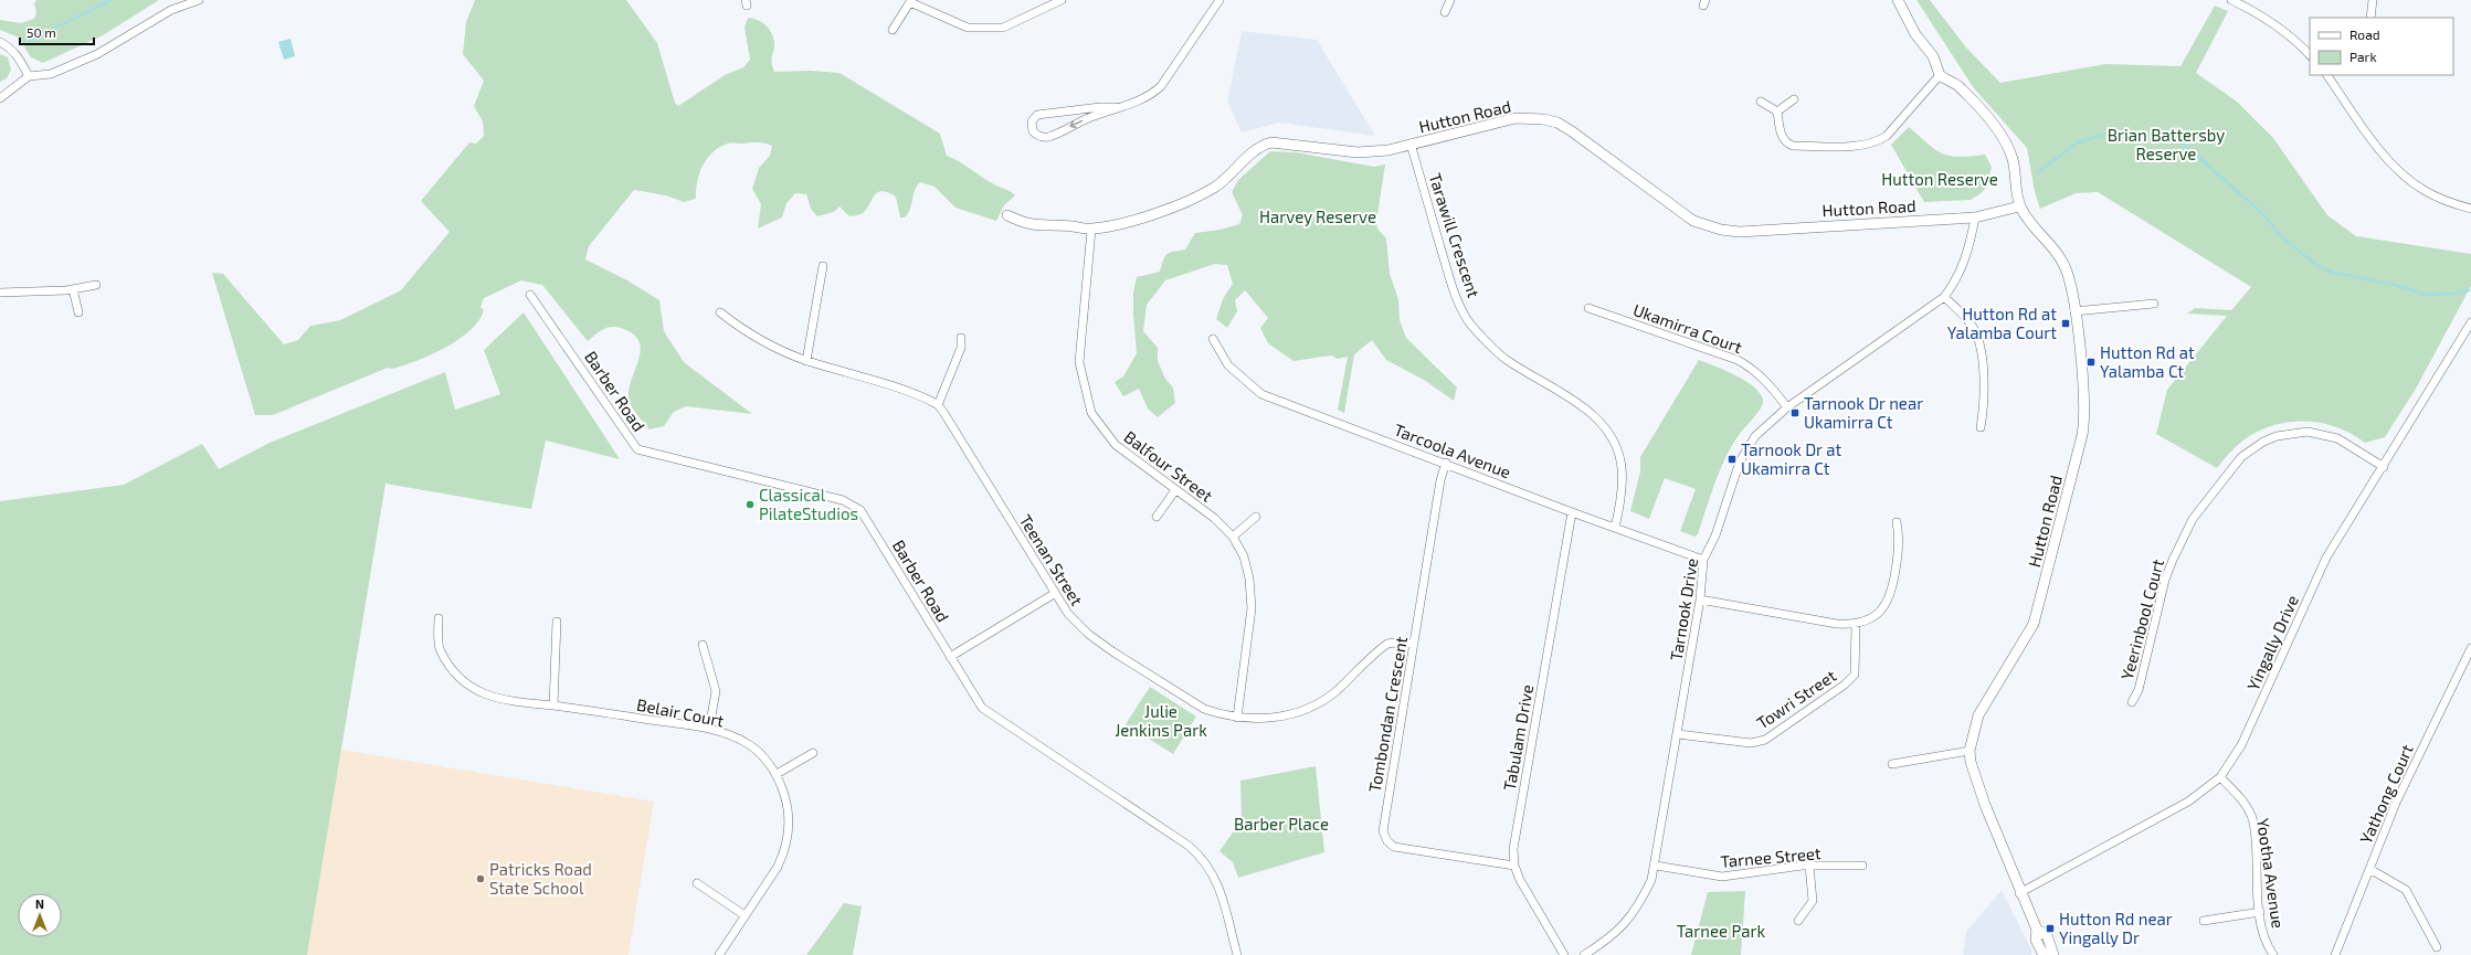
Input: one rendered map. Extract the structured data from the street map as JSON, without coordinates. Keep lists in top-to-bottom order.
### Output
{
  "streets": {
    "street": [
      "Hutton Road",
      "Tarawill Crescent",
      "Ukamirra Court",
      "Barber Road",
      "Tarcoola Avenue",
      "Balfour Street",
      "Teenan Street",
      "Tarnook Drive",
      "Yeerinbool Court",
      "Yingally Drive",
      "Towri Street",
      "Belair Court",
      "Tombondan Crescent",
      "Tabulam Drive",
      "Yathong Court",
      "Tarnee Street",
      "Yootha Avenue"
    ]
  },
  "crossings": [
    ["Hutton Road", "Tarawill Crescent"],
    ["Hutton Road", "Balfour Street"],
    ["Hutton Road", "Tarnook Drive"],
    ["Hutton Road", "Yingally Drive"],
    ["Tarawill Crescent", "Tarcoola Avenue"],
    ["Ukamirra Court", "Tarnook Drive"],
    ["Tarcoola Avenue", "Tarnook Drive"],
    ["Tarcoola Avenue", "Tombondan Crescent"],
    ["Tarcoola Avenue", "Tabulam Drive"],
    ["Balfour Street", "Teenan Street"],
    ["Teenan Street", "Tombondan Crescent"],
    ["Tarnook Drive", "Towri Street"],
    ["Tarnook Drive", "Tarnee Street"],
    ["Yeerinbool Court", "Yingally Drive"],
    ["Yingally Drive", "Yootha Avenue"],
    ["Tombondan Crescent", "Tabulam Drive"]
  ],
  "parks": [
    "Brian Battersby Reserve",
    "Hutton Reserve",
    "Harvey Reserve",
    "Julie Jenkins Park",
    "Barber Place",
    "Tarnee Park"
  ],
  "places": {
    "transit": [
      "Hutton Rd at Yalamba Court",
      "Hutton Rd at Yalamba Ct",
      "Tarnook Dr near Ukamirra Ct",
      "Tarnook Dr at Ukamirra Ct",
      "Hutton Rd near Yingally Dr"
    ],
    "other": ["Classical PilateStudios", "Patricks Road State School"]
  },
  "legend": ["Road", "Park"],
  "scale_bar": "50 m",
  "north": "top"
}
